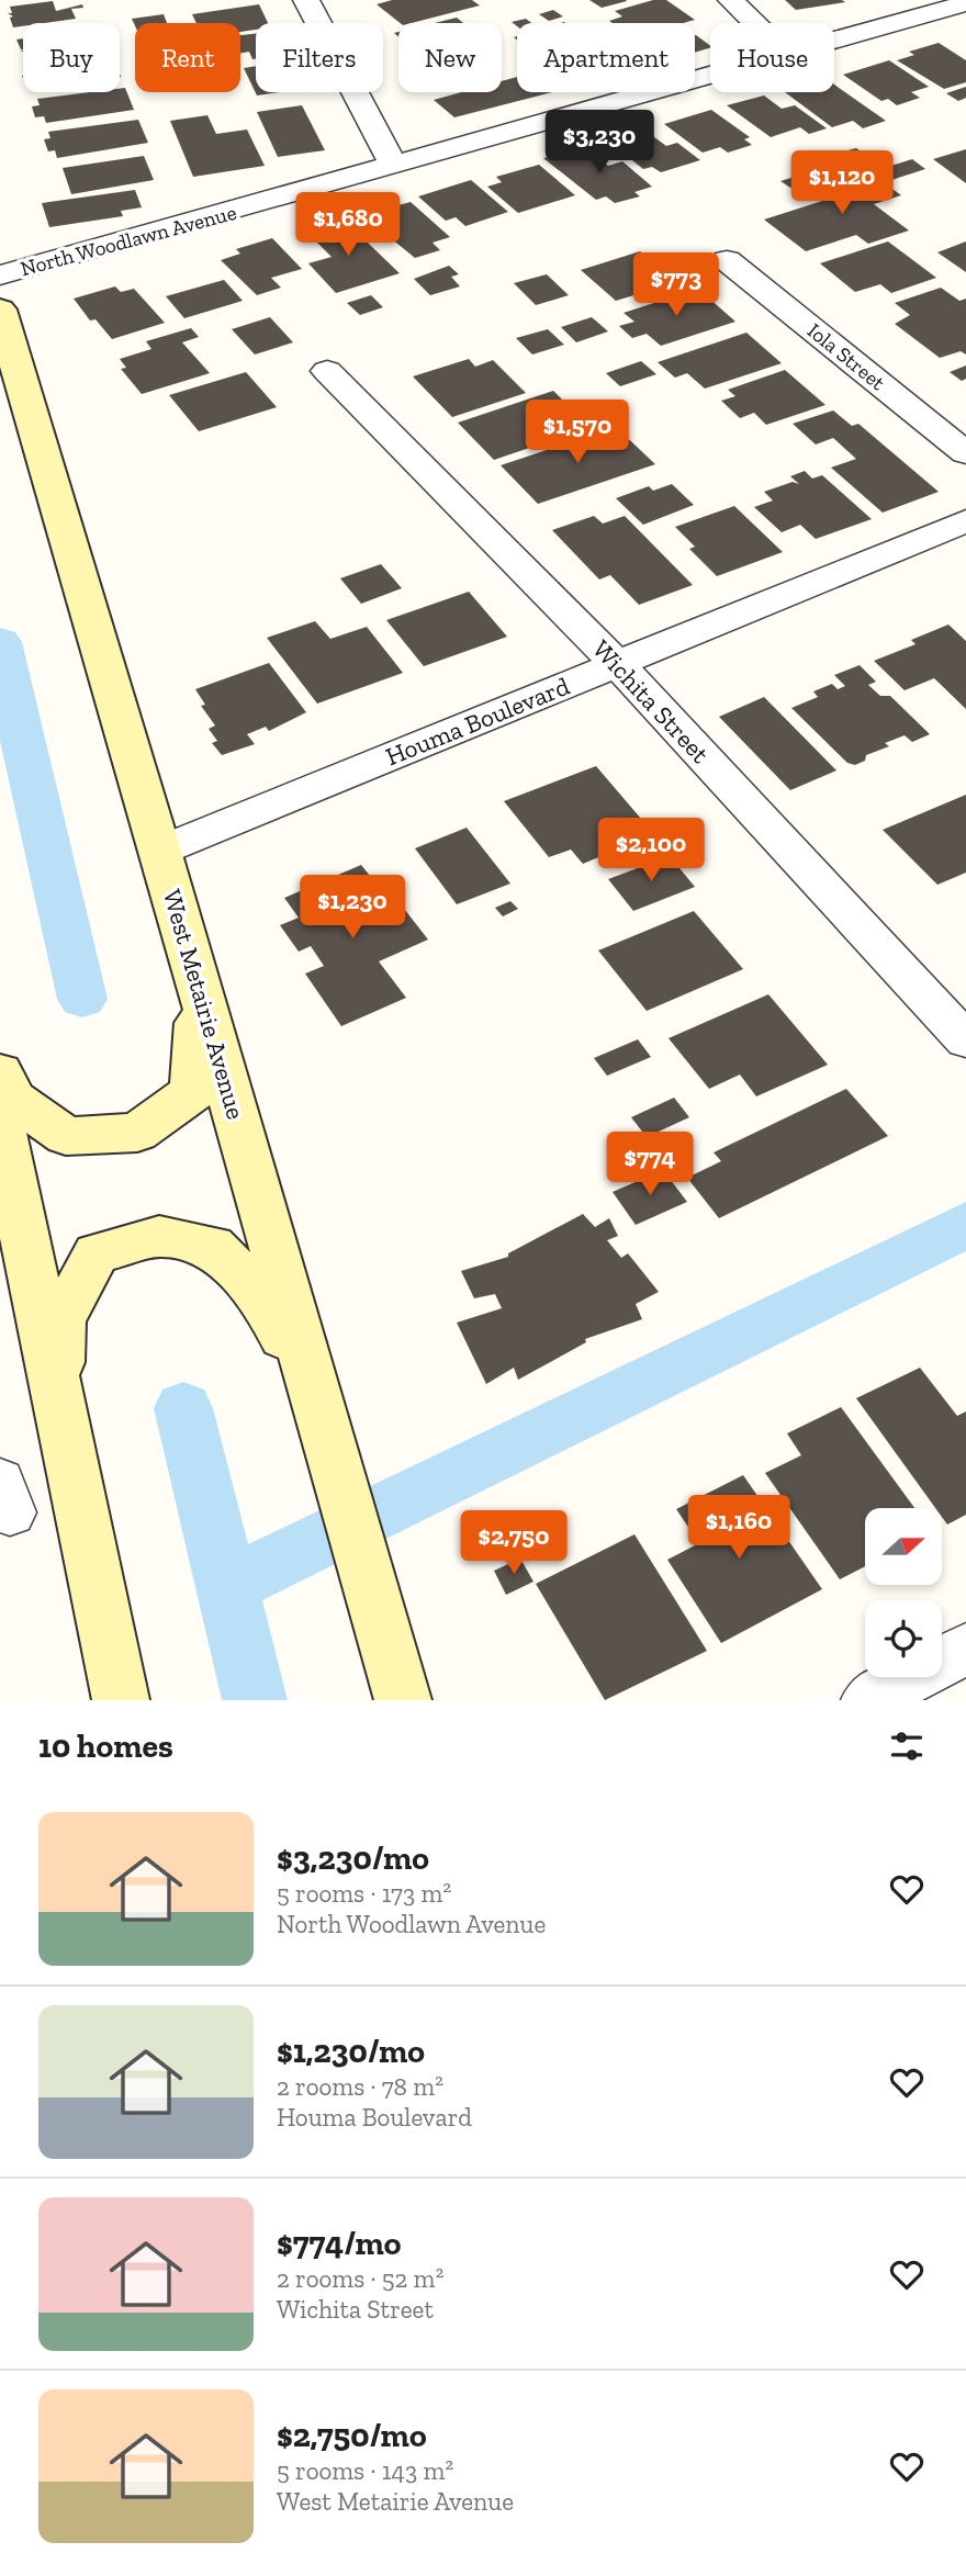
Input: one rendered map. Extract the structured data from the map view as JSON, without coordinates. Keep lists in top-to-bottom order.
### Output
{
  "streets": {
    "main road": ["West Metairie Avenue"],
    "street": [
      "North Woodlawn Avenue",
      "Iola Street",
      "Wichita Street",
      "Houma Boulevard"
    ]
  },
  "crossings": [
    ["Wichita Street", "Houma Boulevard"],
    ["Houma Boulevard", "West Metairie Avenue"]
  ],
  "north": "right",
  "page": {
    "chip": [
      "Buy",
      "Rent",
      "Filters",
      "New",
      "Apartment",
      "House"
    ],
    "price": [
      "$3,230",
      "$1,120",
      "$1,680",
      "$773",
      "$1,570",
      "$2,100",
      "$1,230",
      "$774",
      "$1,160",
      "$2,750"
    ],
    "heading": "10 homes",
    "list": [
      {
        "name": "$3,230/mo",
        "note": "5 rooms · 173 m² · North Woodlawn Avenue"
      },
      {
        "name": "$1,230/mo",
        "note": "2 rooms · 78 m² · Houma Boulevard"
      },
      {
        "name": "$774/mo",
        "note": "2 rooms · 52 m² · Wichita Street"
      },
      {
        "name": "$2,750/mo",
        "note": "5 rooms · 143 m² · West Metairie Avenue"
      }
    ]
  }
}
